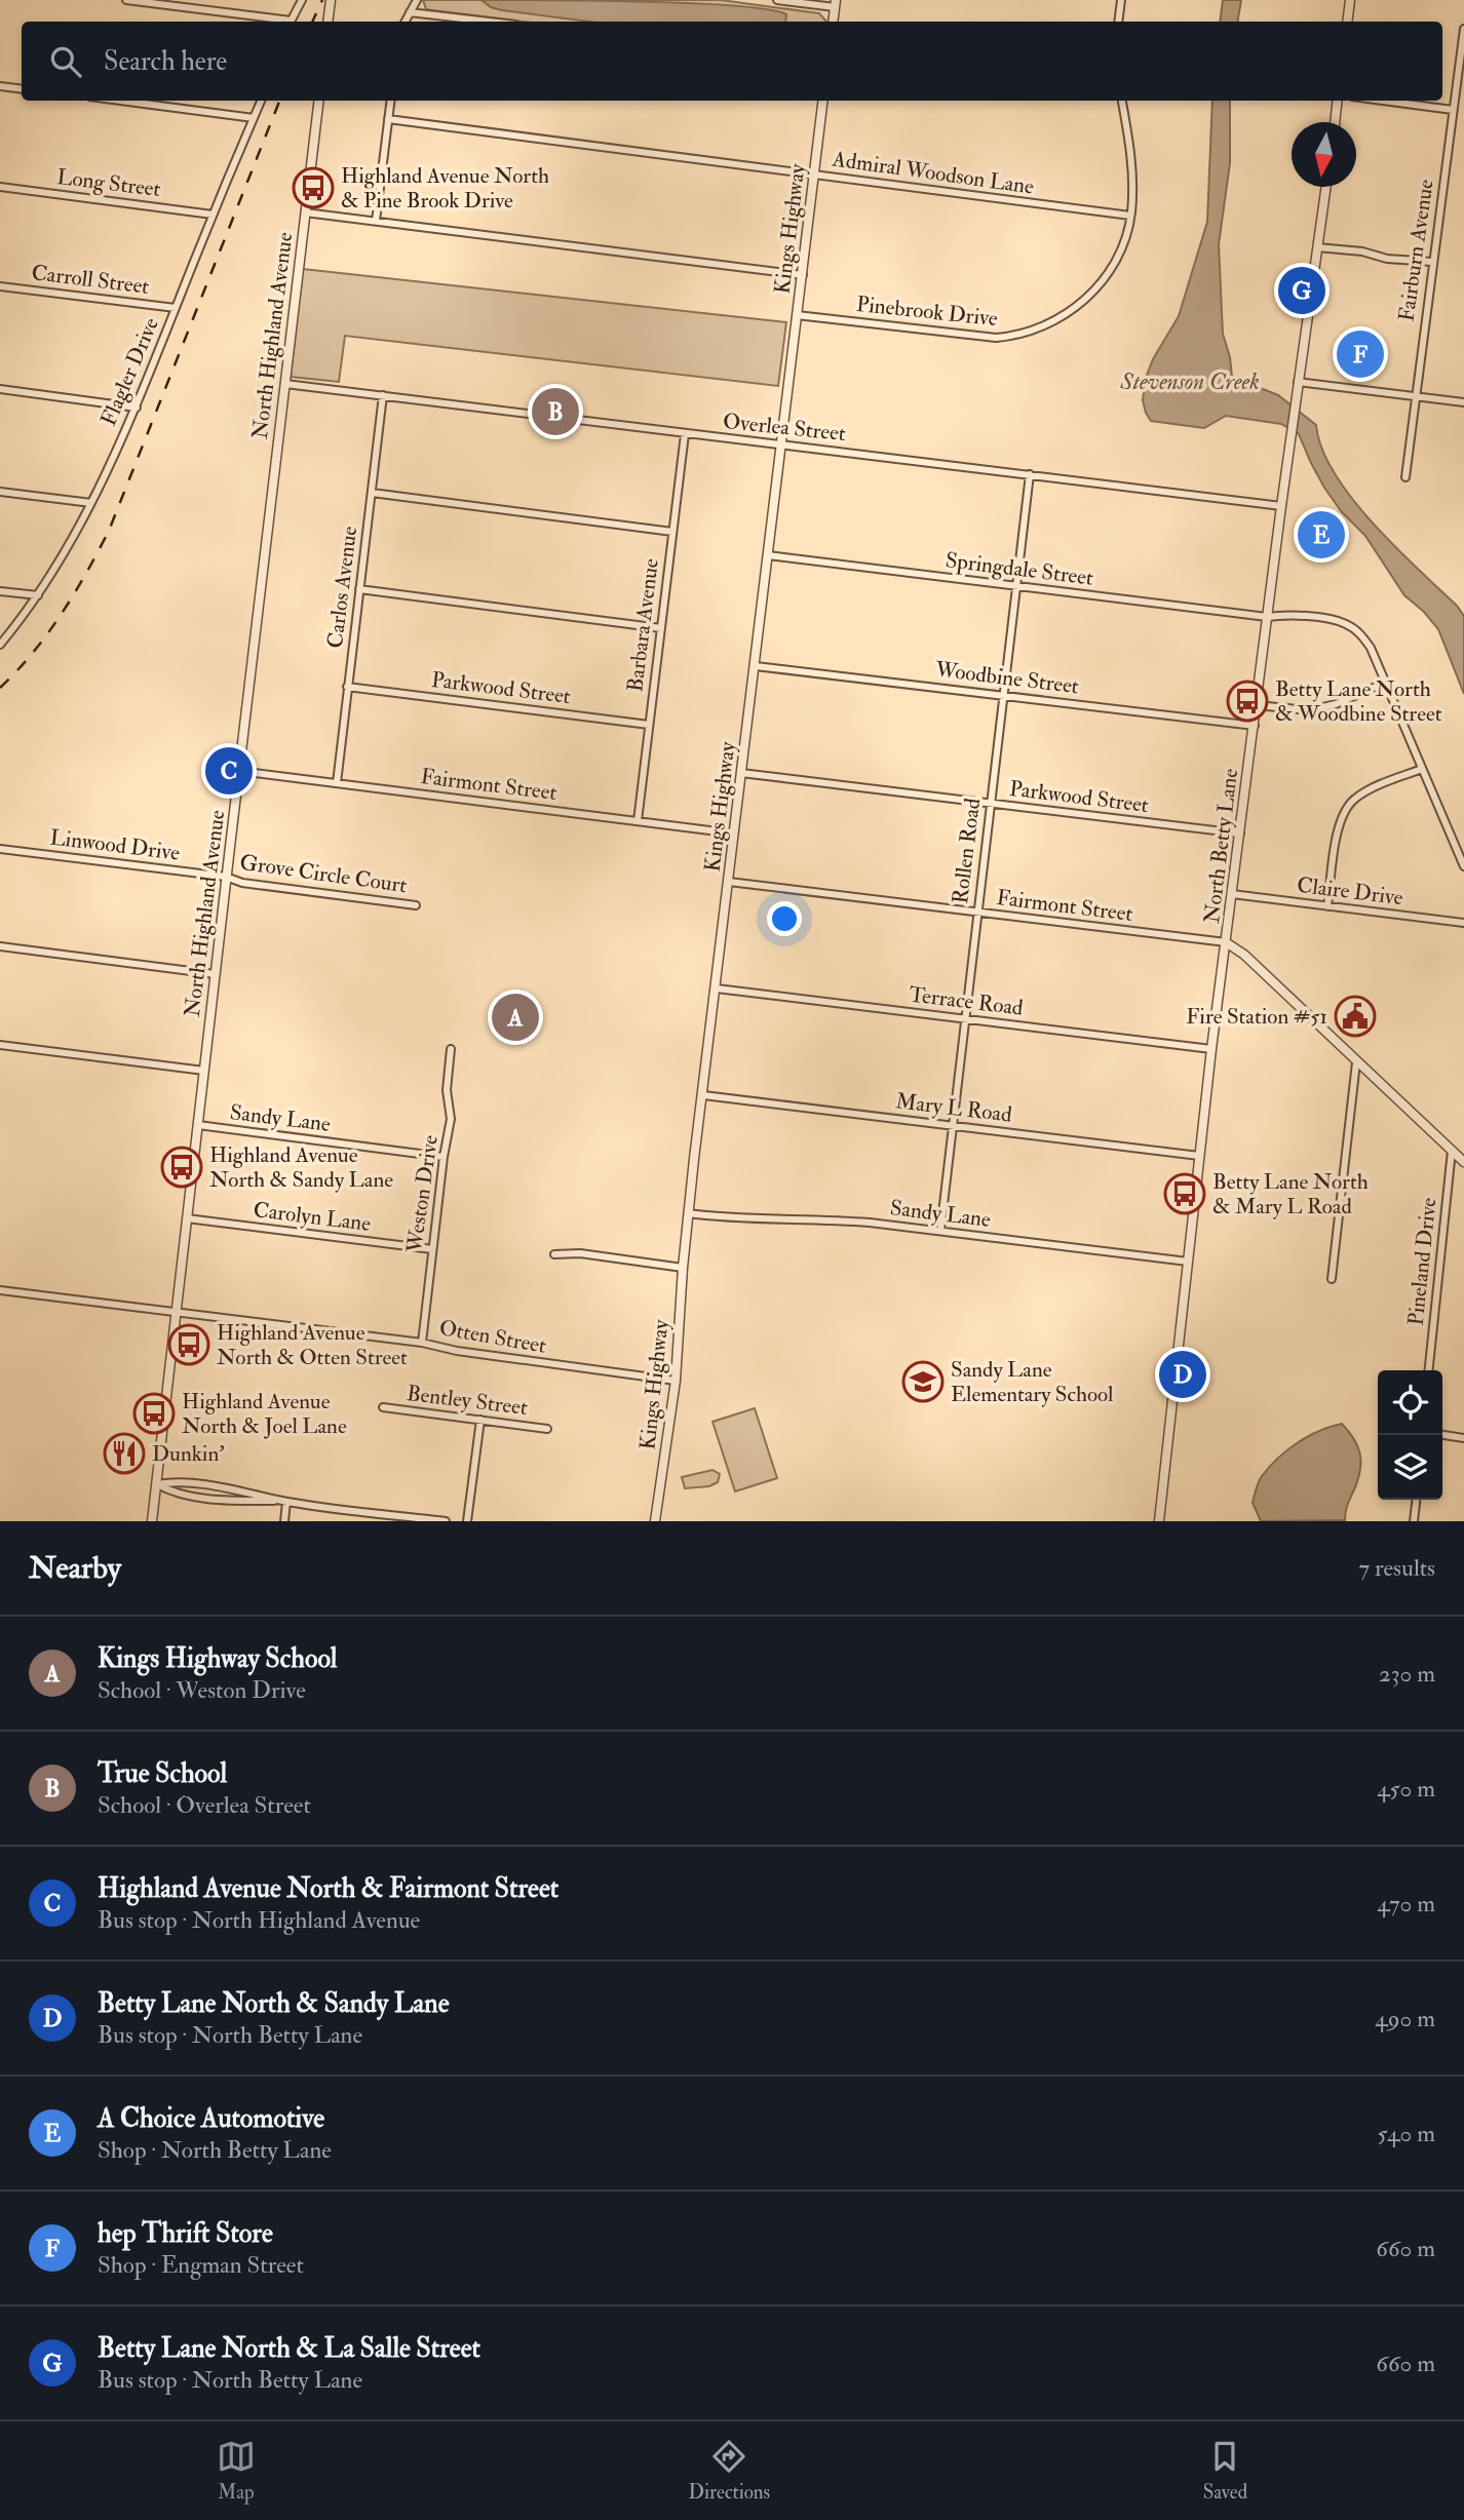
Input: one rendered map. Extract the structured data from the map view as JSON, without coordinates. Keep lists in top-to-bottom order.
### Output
{
  "streets": {
    "street": [
      "Admiral Woodson Lane",
      "Long Street",
      "Kings Highway",
      "Fairburn Avenue",
      "Carroll Street",
      "Pinebrook Drive",
      "North Highland Avenue",
      "Flagler Drive",
      "Overlea Street",
      "Springdale Street",
      "Carlos Avenue",
      "Barbara Avenue",
      "Woodbine Street",
      "Parkwood Street",
      "Fairmont Street",
      "Linwood Drive",
      "North Betty Lane",
      "Rollen Road",
      "Grove Circle Court",
      "Claire Drive",
      "Terrace Road",
      "Mary L Road",
      "Sandy Lane",
      "Weston Drive",
      "Carolyn Lane",
      "Pineland Drive",
      "Otten Street",
      "Bentley Street"
    ]
  },
  "crossings": [
    ["Admiral Woodson Lane", "Kings Highway"],
    ["Admiral Woodson Lane", "Pinebrook Drive"],
    ["Long Street", "Flagler Drive"],
    ["Kings Highway", "Pinebrook Drive"],
    ["Kings Highway", "Overlea Street"],
    ["Kings Highway", "Springdale Street"],
    ["Kings Highway", "Woodbine Street"],
    ["Kings Highway", "Parkwood Street"],
    ["Kings Highway", "Fairmont Street"],
    ["Kings Highway", "Terrace Road"],
    ["Kings Highway", "Mary L Road"],
    ["Kings Highway", "Sandy Lane"],
    ["Kings Highway", "Otten Street"],
    ["Carroll Street", "Flagler Drive"],
    ["North Highland Avenue", "Overlea Street"],
    ["North Highland Avenue", "Fairmont Street"],
    ["North Highland Avenue", "Linwood Drive"],
    ["North Highland Avenue", "Grove Circle Court"],
    ["North Highland Avenue", "Sandy Lane"],
    ["North Highland Avenue", "Carolyn Lane"],
    ["North Highland Avenue", "Otten Street"],
    ["Overlea Street", "Carlos Avenue"],
    ["Overlea Street", "Barbara Avenue"],
    ["Overlea Street", "North Betty Lane"],
    ["Overlea Street", "Rollen Road"],
    ["Springdale Street", "North Betty Lane"],
    ["Springdale Street", "Rollen Road"],
    ["Carlos Avenue", "Parkwood Street"],
    ["Carlos Avenue", "Fairmont Street"],
    ["Barbara Avenue", "Parkwood Street"],
    ["Barbara Avenue", "Fairmont Street"],
    ["Woodbine Street", "North Betty Lane"],
    ["Woodbine Street", "Rollen Road"],
    ["Parkwood Street", "North Betty Lane"],
    ["Parkwood Street", "Rollen Road"],
    ["Fairmont Street", "North Betty Lane"],
    ["Fairmont Street", "Rollen Road"],
    ["Linwood Drive", "Grove Circle Court"],
    ["North Betty Lane", "Claire Drive"],
    ["North Betty Lane", "Terrace Road"],
    ["North Betty Lane", "Mary L Road"],
    ["North Betty Lane", "Sandy Lane"],
    ["Rollen Road", "Terrace Road"],
    ["Rollen Road", "Mary L Road"],
    ["Rollen Road", "Sandy Lane"],
    ["Sandy Lane", "Weston Drive"],
    ["Weston Drive", "Carolyn Lane"],
    ["Weston Drive", "Otten Street"]
  ],
  "water": ["Stevenson Creek"],
  "places": {
    "bus stop": [
      "Highland Avenue North & Pine Brook Drive",
      "Betty Lane North & Woodbine Street",
      "Highland Avenue North & Sandy Lane",
      "Betty Lane North & Mary L Road",
      "Highland Avenue North & Otten Street",
      "Highland Avenue North & Joel Lane"
    ],
    "public building": ["Fire Station #51"],
    "school or university": ["Sandy Lane Elementary School"],
    "restaurant": ["Dunkin'"]
  },
  "north": "bottom",
  "page": {
    "search": "Search here",
    "pins": [
      "G",
      "F",
      "B",
      "E",
      "C",
      "A",
      "D"
    ],
    "heading": ["Nearby", "7 results"],
    "list": [
      {
        "mark": "A",
        "name": "Kings Highway School",
        "note": "School · Weston Drive",
        "value": "230 m"
      },
      {
        "mark": "B",
        "name": "True School",
        "note": "School · Overlea Street",
        "value": "450 m"
      },
      {
        "mark": "C",
        "name": "Highland Avenue North & Fairmont Street",
        "note": "Bus stop · North Highland Avenue",
        "value": "470 m"
      },
      {
        "mark": "D",
        "name": "Betty Lane North & Sandy Lane",
        "note": "Bus stop · North Betty Lane",
        "value": "490 m"
      },
      {
        "mark": "E",
        "name": "A Choice Automotive",
        "note": "Shop · North Betty Lane",
        "value": "540 m"
      },
      {
        "mark": "F",
        "name": "hep Thrift Store",
        "note": "Shop · Engman Street",
        "value": "660 m"
      },
      {
        "mark": "G",
        "name": "Betty Lane North & La Salle Street",
        "note": "Bus stop · North Betty Lane",
        "value": "660 m"
      }
    ],
    "nav": ["Map", "Directions", "Saved"]
  }
}
